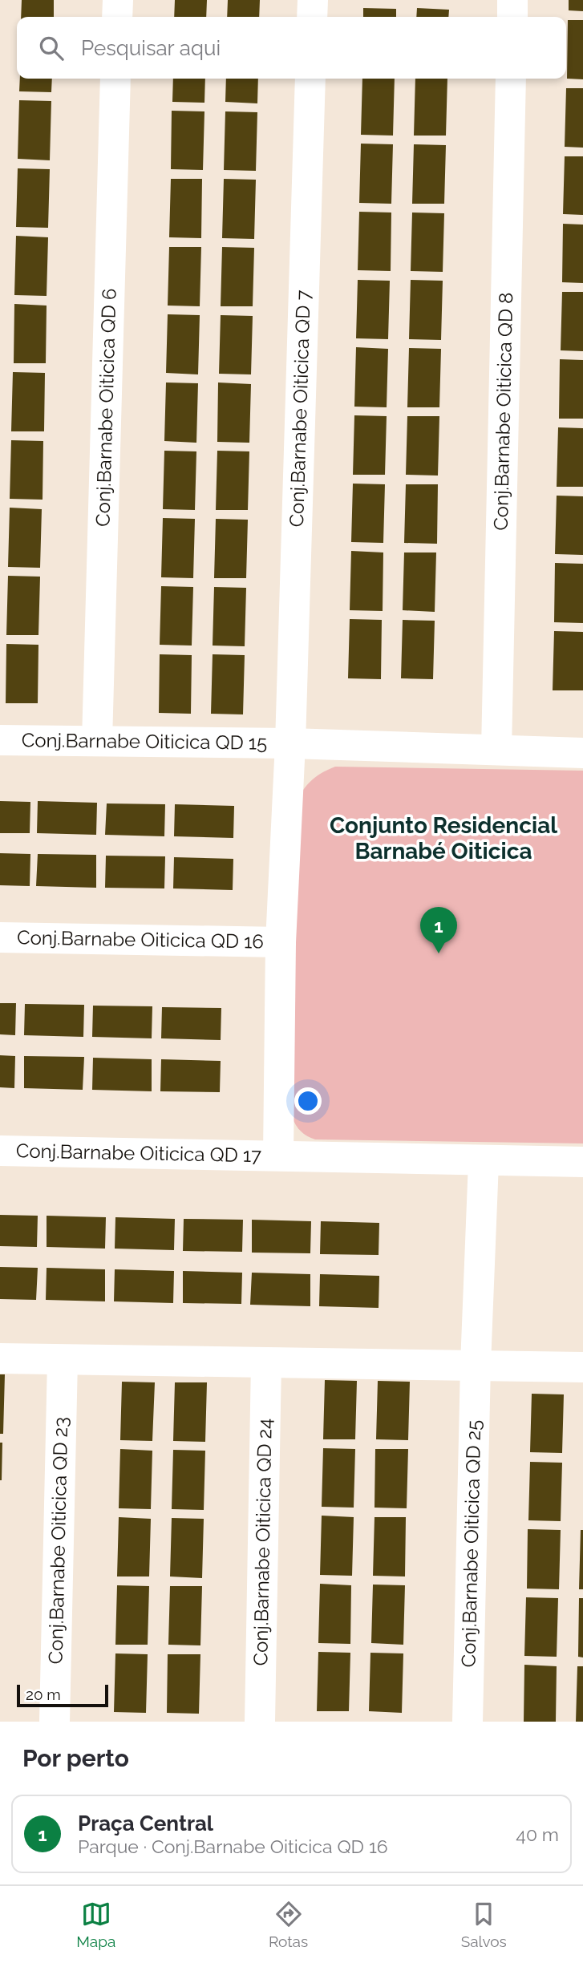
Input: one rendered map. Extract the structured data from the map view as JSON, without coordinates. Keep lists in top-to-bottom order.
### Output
{
  "streets": {
    "street": [
      "Conj.Barnabe Oiticica QD 6",
      "Conj.Barnabe Oiticica QD 7",
      "Conj.Barnabe Oiticica QD 8",
      "Conj.Barnabe Oiticica QD 15",
      "Conj.Barnabe Oiticica QD 16",
      "Conj.Barnabe Oiticica QD 17",
      "Conj.Barnabe Oiticica QD 23",
      "Conj.Barnabe Oiticica QD 24",
      "Conj.Barnabe Oiticica QD 25"
    ]
  },
  "crossings": [
    ["Conj.Barnabe Oiticica QD 6", "Conj.Barnabe Oiticica QD 15"],
    ["Conj.Barnabe Oiticica QD 7", "Conj.Barnabe Oiticica QD 15"],
    ["Conj.Barnabe Oiticica QD 7", "Conj.Barnabe Oiticica QD 16"],
    ["Conj.Barnabe Oiticica QD 7", "Conj.Barnabe Oiticica QD 17"],
    ["Conj.Barnabe Oiticica QD 8", "Conj.Barnabe Oiticica QD 15"],
    ["Conj.Barnabe Oiticica QD 17", "Conj.Barnabe Oiticica QD 25"]
  ],
  "districts": ["Conjunto Residencial Barnabé Oiticica"],
  "scale_bar": "20 m",
  "page": {
    "search": "Pesquisar aqui",
    "pins": "1",
    "scale": "20 m",
    "heading": "Por perto",
    "list": [
      {
        "mark": "1",
        "name": "Praça Central",
        "note": "Parque · Conj.Barnabe Oiticica QD 16",
        "value": "40 m"
      }
    ],
    "nav": ["Mapa", "Rotas", "Salvos"]
  }
}
